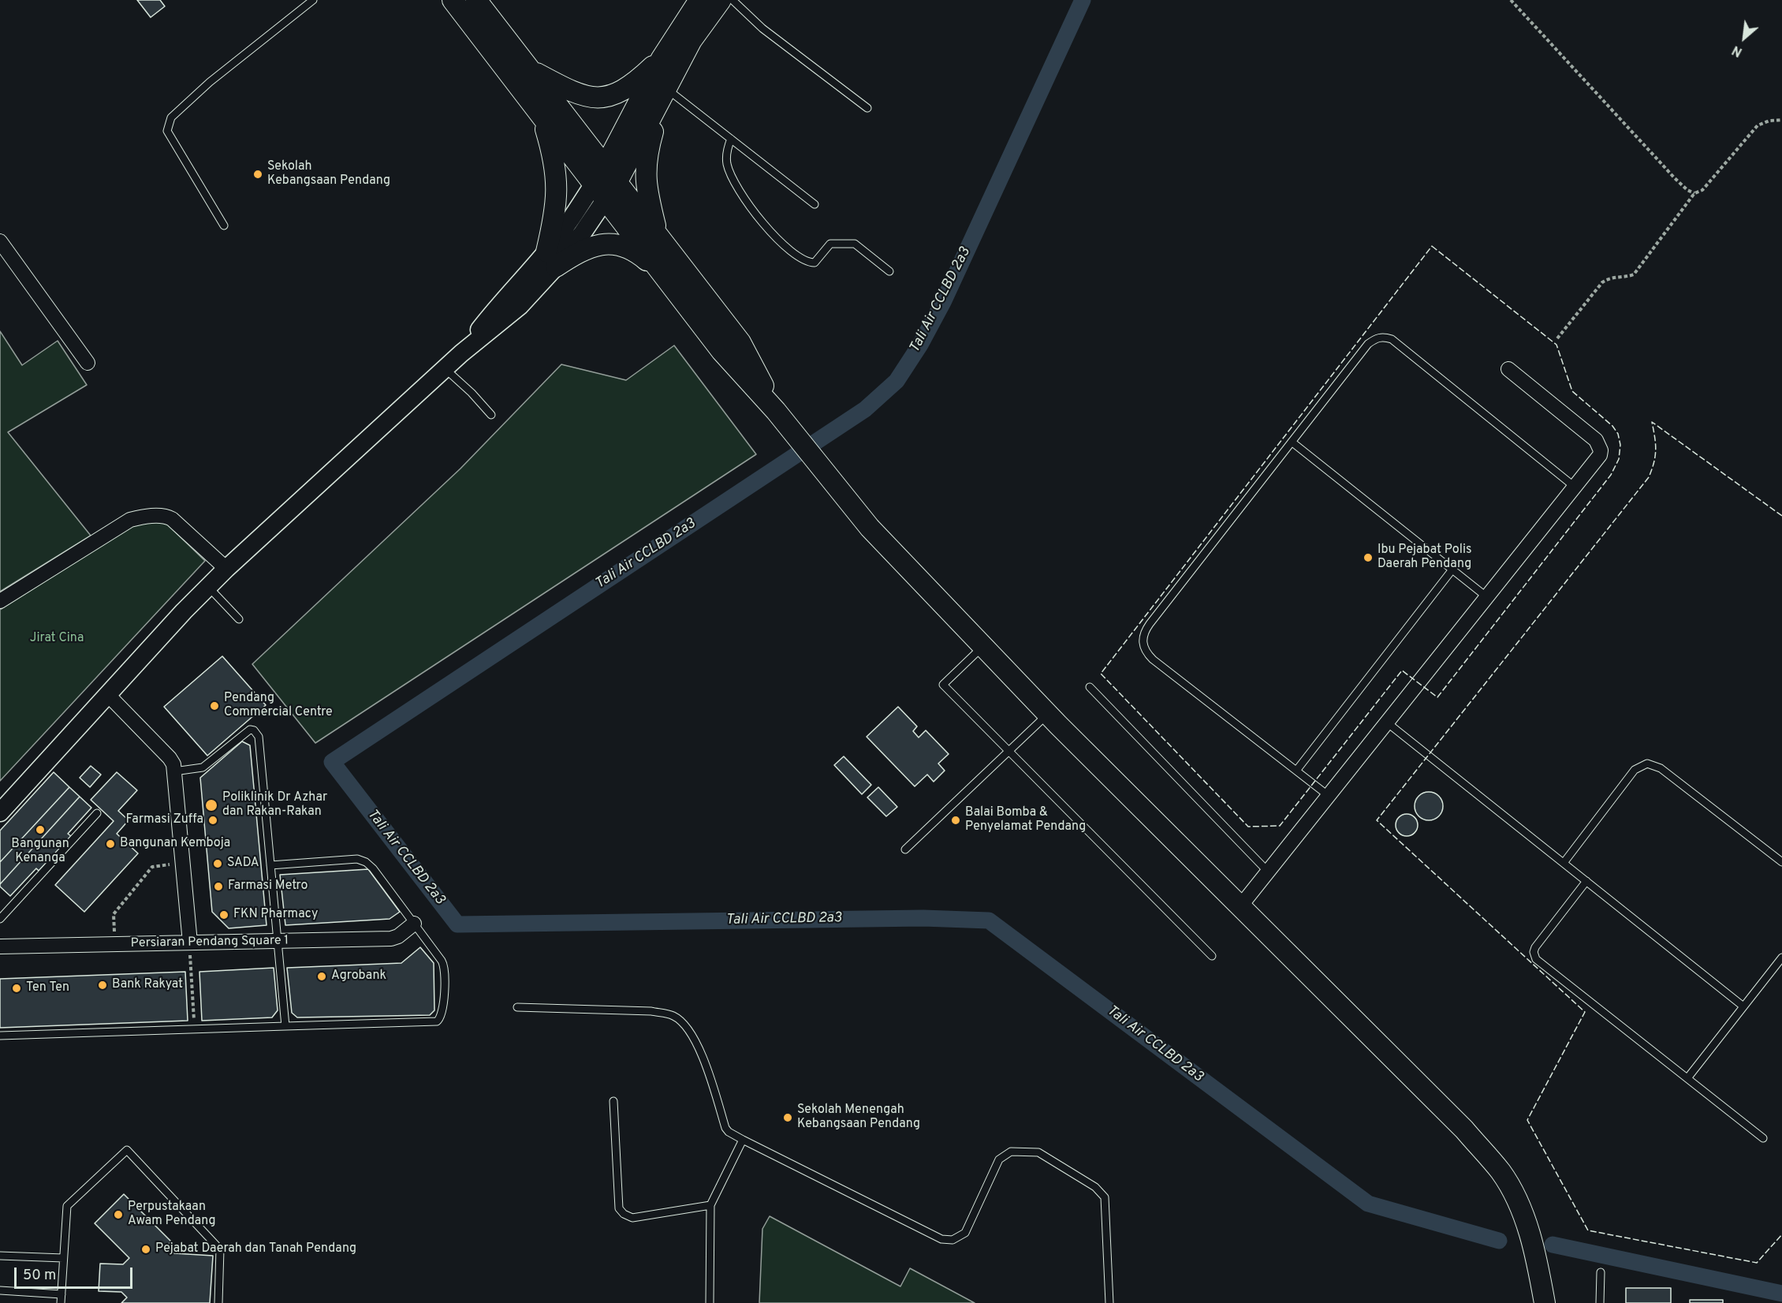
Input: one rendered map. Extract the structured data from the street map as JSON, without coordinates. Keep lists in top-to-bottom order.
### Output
{
  "streets": {
    "street": ["Persiaran Pendang Square 1"]
  },
  "water": ["Tali Air CCLBD 2a3"],
  "parks": ["Jirat Cina"],
  "places": [
    "Sekolah Kebangsaan Pendang",
    "Ibu Pejabat Polis Daerah Pendang",
    "Pendang Commercial Centre",
    "Poliklinik Dr Azhar dan Rakan-Rakan",
    "Farmasi Zuffa",
    "Balai Bomba & Penyelamat Pendang",
    "Bangunan Kenanga",
    "Bangunan Kemboja",
    "SADA",
    "Farmasi Metro",
    "FKN Pharmacy",
    "Agrobank",
    "Bank Rakyat",
    "Ten Ten",
    "Sekolah Menengah Kebangsaan Pendang",
    "Perpustakaan Awam Pendang",
    "Pejabat Daerah dan Tanah Pendang"
  ],
  "scale_bar": "50 m",
  "north": "bottom left"
}
